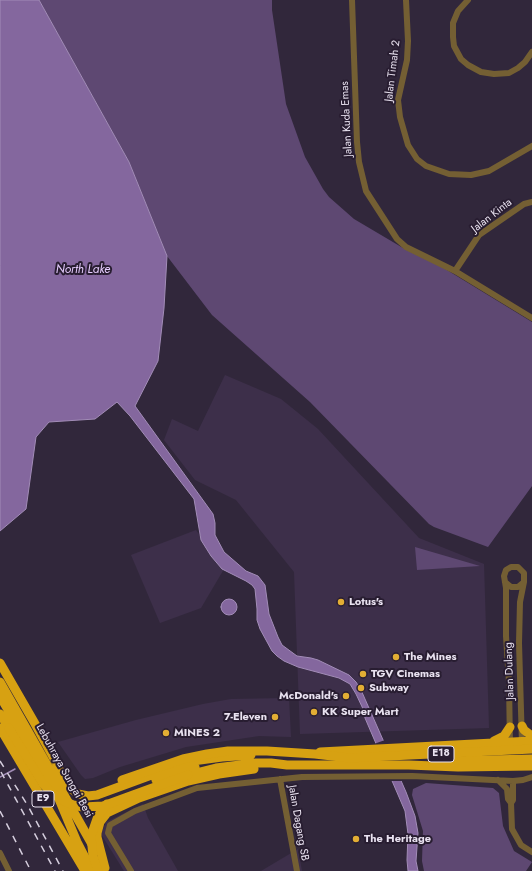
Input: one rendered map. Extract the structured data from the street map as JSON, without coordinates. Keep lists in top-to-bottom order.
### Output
{
  "streets": {
    "highway": ["E18", "Lebuhraya Sungai Besi", "E9"],
    "street": [
      "Jalan Timah 2",
      "Jalan Kuda Emas",
      "Jalan Kinta",
      "Jalan Dulang",
      "Jalan Dagang SB"
    ]
  },
  "crossings": [
    ["Jalan Kuda Emas", "Jalan Kinta"]
  ],
  "water": ["North Lake"],
  "places": [
    "Lotus's",
    "The Mines",
    "TGV Cinemas",
    "Subway",
    "McDonald's",
    "KK Super Mart",
    "7-Eleven",
    "MINES 2",
    "The Heritage"
  ]
}
